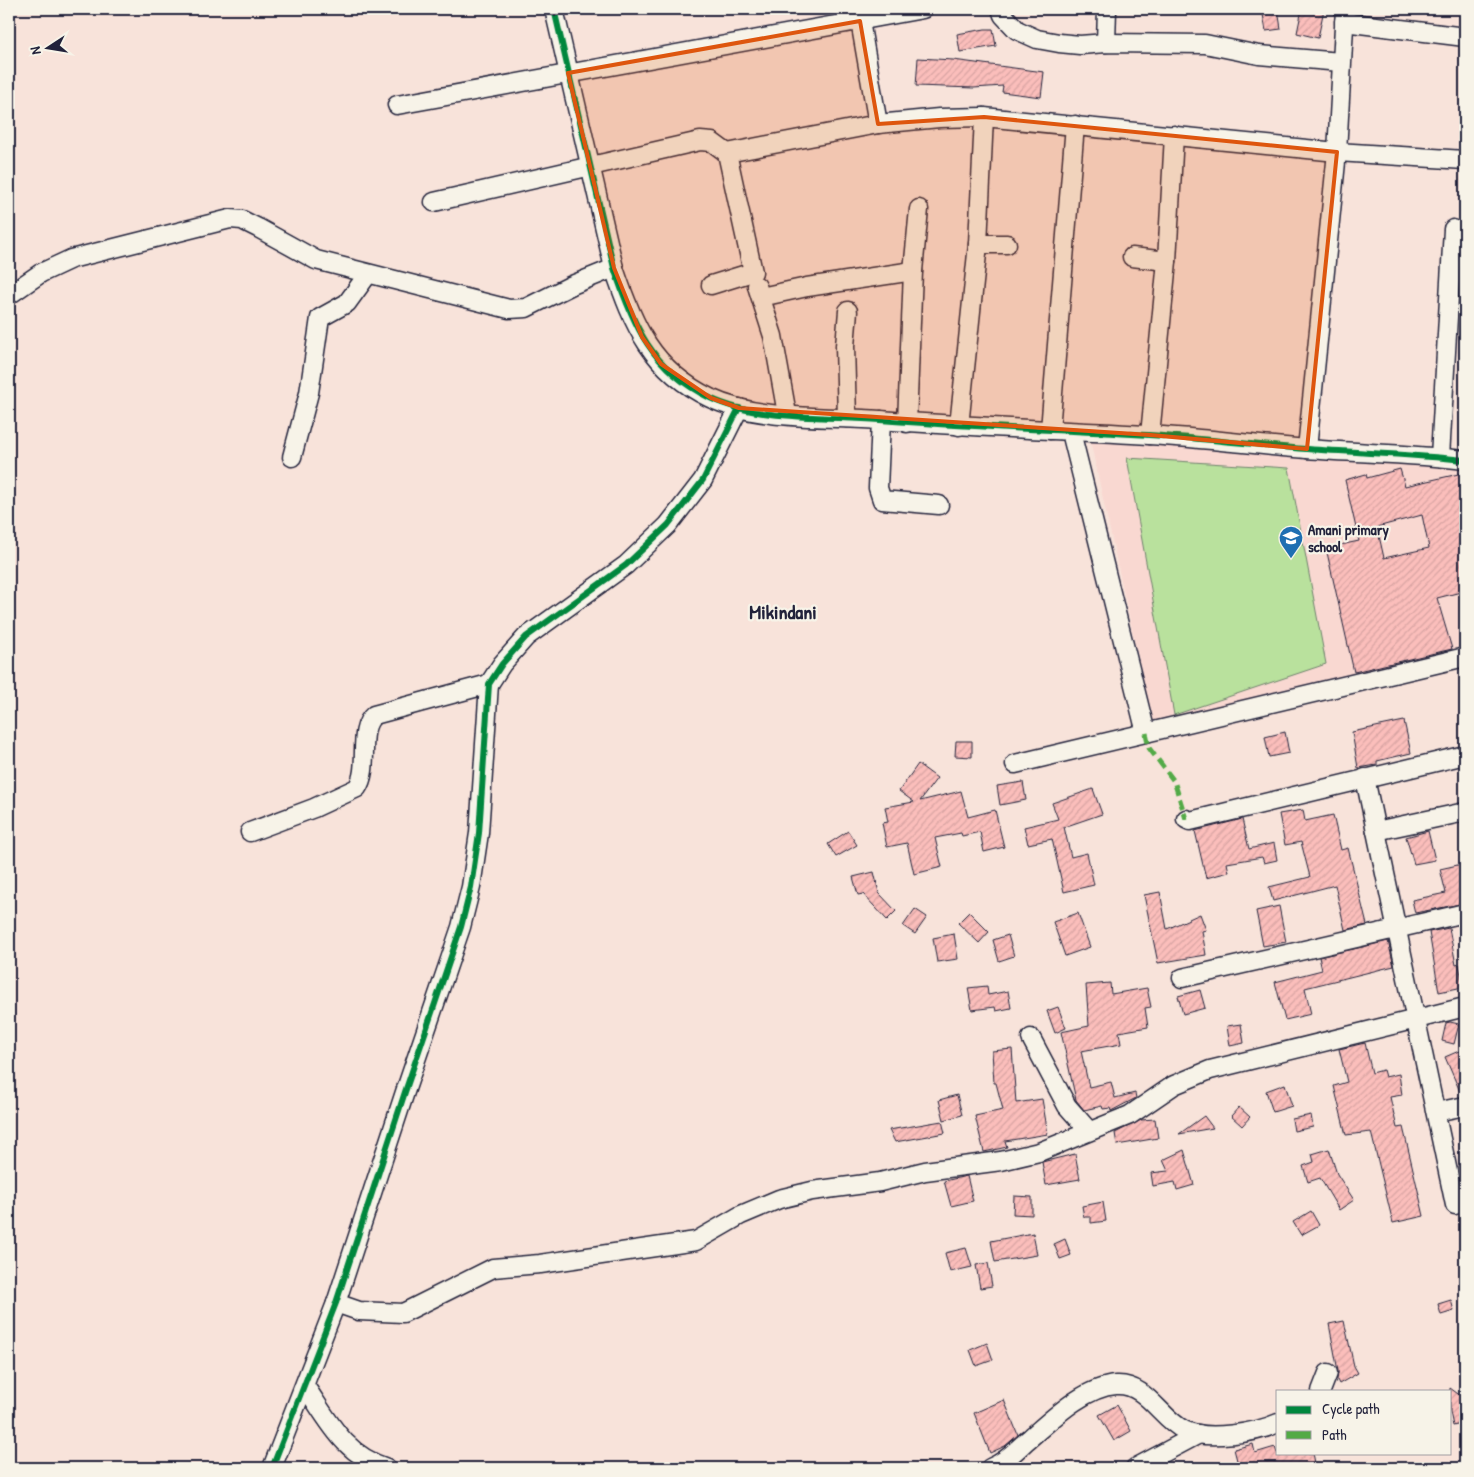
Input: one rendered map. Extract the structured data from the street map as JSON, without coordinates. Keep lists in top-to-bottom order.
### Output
{
  "districts": ["Mikindani"],
  "places": {
    "school or university": ["Amani primary school"]
  },
  "legend": ["Cycle path", "Path"],
  "north": "left"
}
